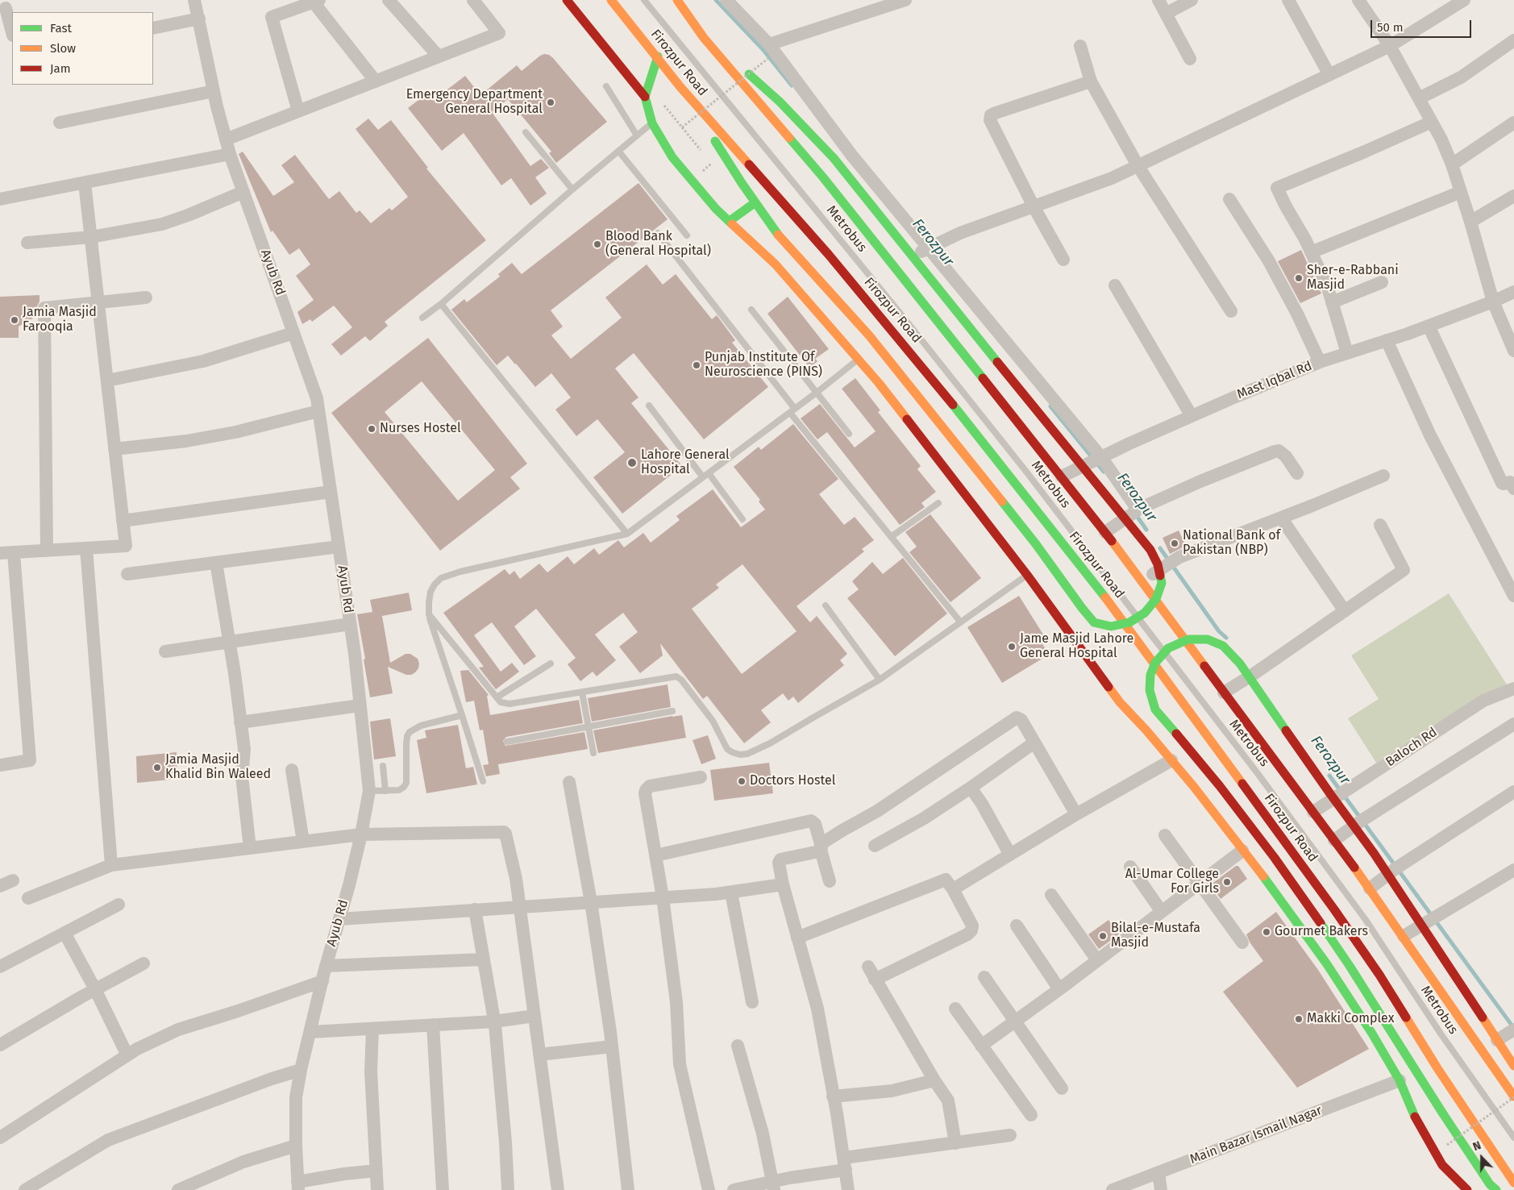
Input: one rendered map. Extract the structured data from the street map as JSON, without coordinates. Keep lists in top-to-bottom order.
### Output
{
  "streets": {
    "main road": ["Firozpur Road"],
    "street": [
      "Ayub Rd",
      "Mast Iqbal Rd",
      "Baloch Rd",
      "Main Bazar Ismail Nagar"
    ],
    "lane": ["Metrobus"]
  },
  "crossings": [
    ["Firozpur Road", "Mast Iqbal Rd"],
    ["Firozpur Road", "Baloch Rd"]
  ],
  "water": ["Ferozpur"],
  "places": [
    "Emergency Department General Hospital",
    "Blood Bank (General Hospital)",
    "Sher-e-Rabbani Masjid",
    "Jamia Masjid Farooqia",
    "Punjab Institute Of Neuroscience (PINS)",
    "Nurses Hostel",
    "Lahore General Hospital",
    "National Bank of Pakistan (NBP)",
    "Jame Masjid Lahore General Hospital",
    "Jamia Masjid Khalid Bin Waleed",
    "Doctors Hostel",
    "Al-Umar College For Girls",
    "Gourmet Bakers",
    "Bilal-e-Mustafa Masjid",
    "Makki Complex"
  ],
  "legend": ["Fast", "Slow", "Jam"],
  "scale_bar": "50 m",
  "north": "top"
}
